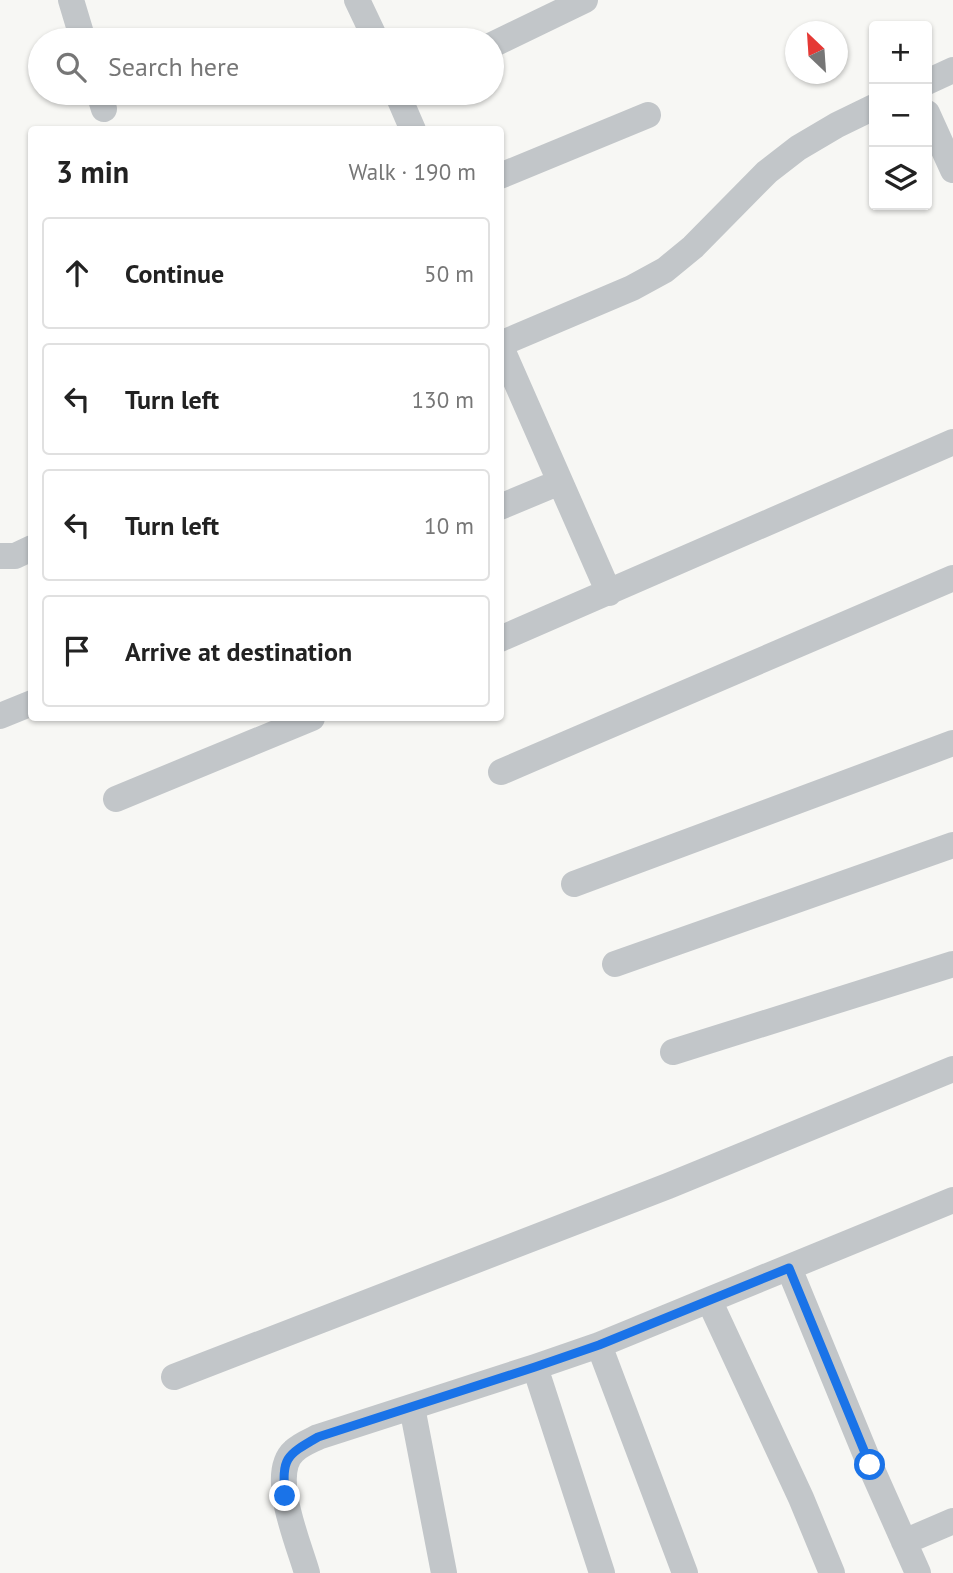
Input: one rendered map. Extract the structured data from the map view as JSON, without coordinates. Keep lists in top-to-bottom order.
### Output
{
  "north": "top left",
  "page": {
    "map_buttons": ["+", "−"],
    "search": "Search here",
    "heading": ["3 min", "Walk · 190 m"],
    "list": [
      ["Continue", "50 m"],
      ["Turn left", "130 m"],
      ["Turn left", "10 m"],
      "Arrive at destination"
    ]
  }
}
